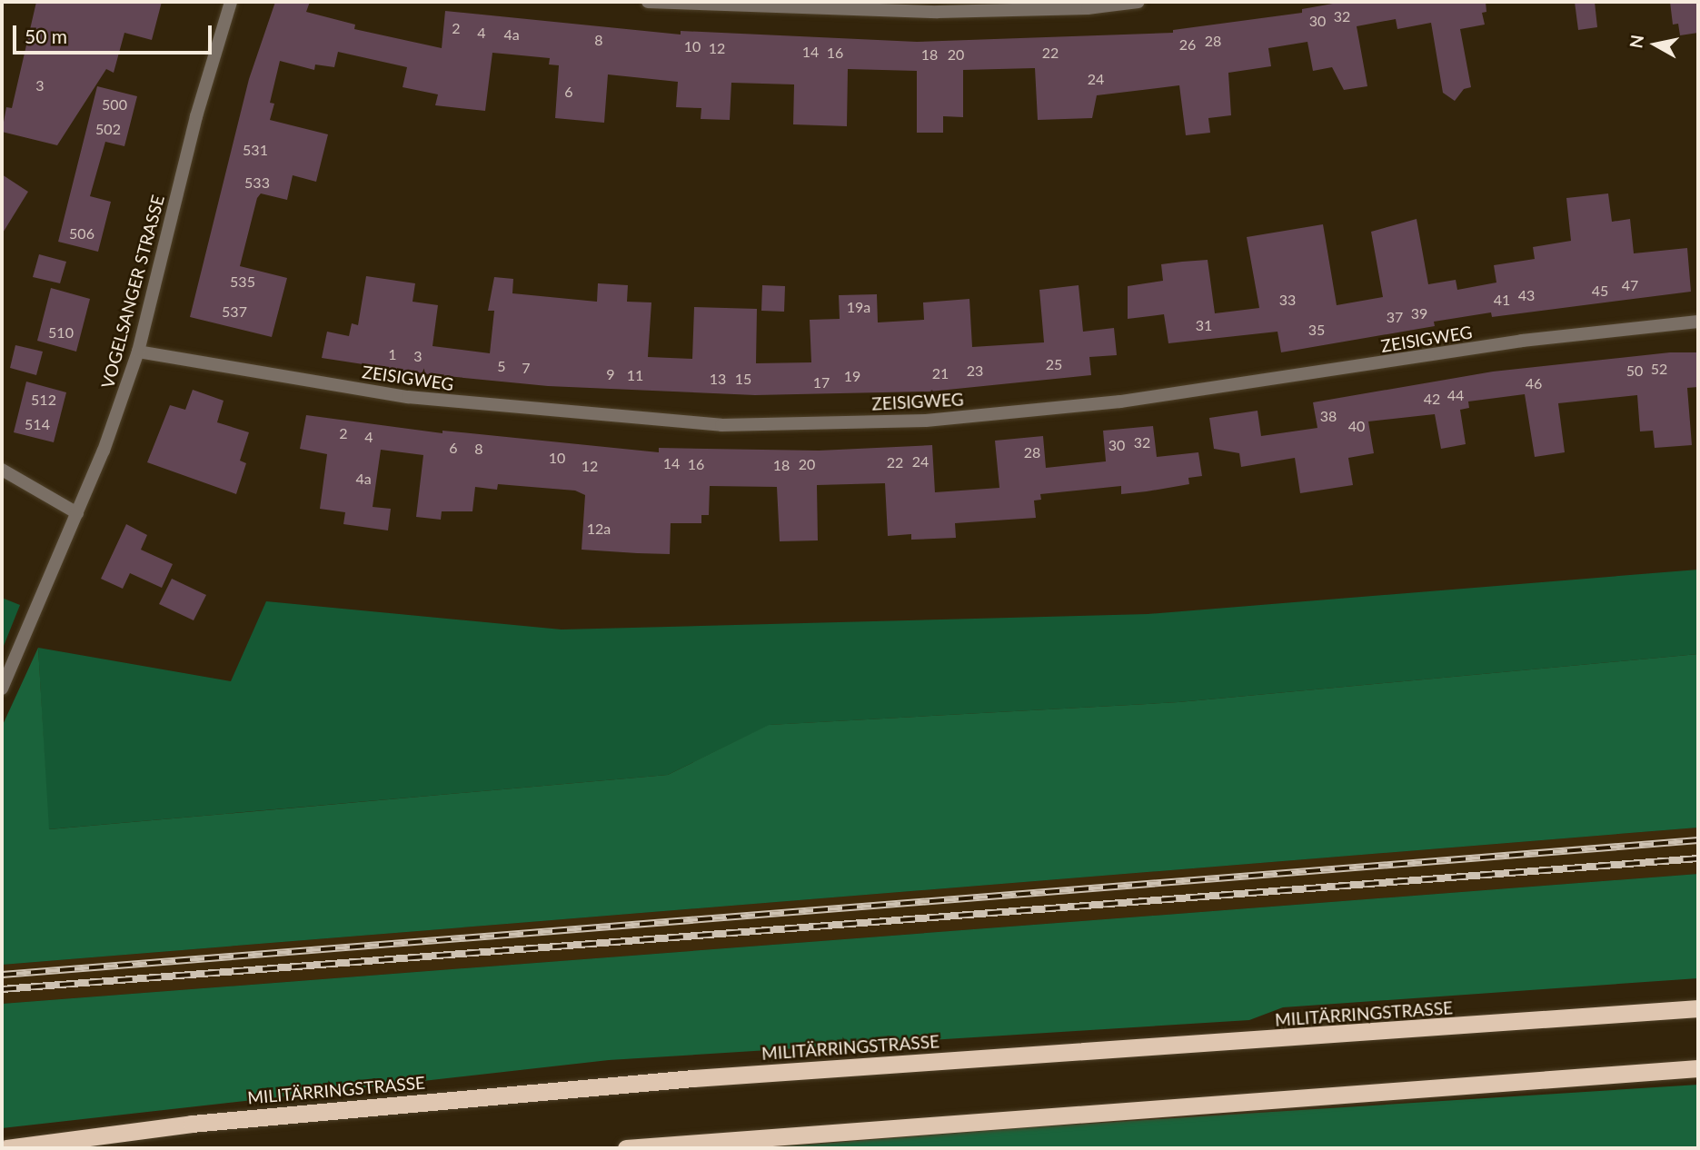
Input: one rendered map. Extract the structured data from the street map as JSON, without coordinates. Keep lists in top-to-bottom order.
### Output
{
  "streets": {
    "highway": ["MILITÄRRINGSTRASSE"],
    "street": ["VOGELSANGER STRASSE", "ZEISIGWEG"]
  },
  "crossings": [
    ["VOGELSANGER STRASSE", "ZEISIGWEG"]
  ],
  "house_numbers": [
    "32",
    "30",
    "2",
    "4",
    "4a",
    "8",
    "28",
    "26",
    "10",
    "12",
    "14",
    "16",
    "22",
    "18",
    "20",
    "24",
    "3",
    "6",
    "500",
    "502",
    "531",
    "533",
    "506",
    "535",
    "47",
    "45",
    "43",
    "33",
    "41",
    "19a",
    "537",
    "39",
    "37",
    "31",
    "35",
    "510",
    "1",
    "3",
    "25",
    "5",
    "7",
    "52",
    "23",
    "50",
    "21",
    "9",
    "11",
    "19",
    "13",
    "15",
    "17",
    "46",
    "44",
    "42",
    "512",
    "38",
    "514",
    "40",
    "2",
    "4",
    "32",
    "30",
    "6",
    "8",
    "28",
    "10",
    "24",
    "22",
    "14",
    "16",
    "20",
    "18",
    "12",
    "4a",
    "12a"
  ],
  "scale_bar": "50 m",
  "north": "left"
}
